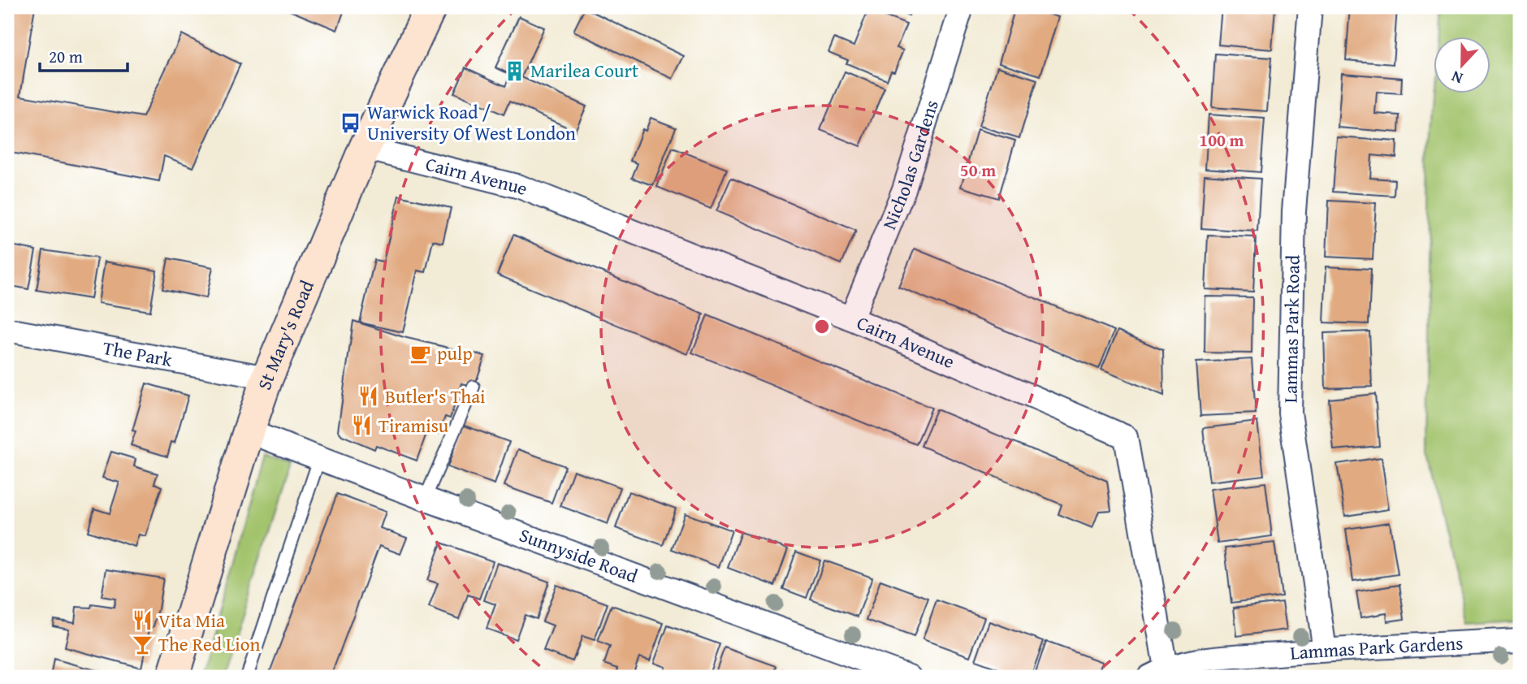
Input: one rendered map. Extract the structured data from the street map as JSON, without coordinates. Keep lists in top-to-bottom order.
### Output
{
  "streets": {
    "main road": ["St Mary's Road"],
    "street": [
      "Nicholas Gardens",
      "Cairn Avenue",
      "Lammas Park Road",
      "The Park",
      "Sunnyside Road",
      "Lammas Park Gardens"
    ]
  },
  "crossings": [
    ["Nicholas Gardens", "Cairn Avenue"],
    ["Cairn Avenue", "St Mary's Road"],
    ["Cairn Avenue", "Lammas Park Gardens"],
    ["Lammas Park Road", "Lammas Park Gardens"],
    ["St Mary's Road", "The Park"],
    ["St Mary's Road", "Sunnyside Road"]
  ],
  "places": {
    "building": ["Marilea Court"],
    "bus stop": ["Warwick Road / University Of West London"],
    "cafe": ["pulp"],
    "restaurant": ["Butler's Thai", "Tiramisu", "Vita Mia"],
    "bar": ["The Red Lion"]
  },
  "scale_bar": "20 m",
  "north": "bottom",
  "rings": ["100 m", "50 m"]
}
